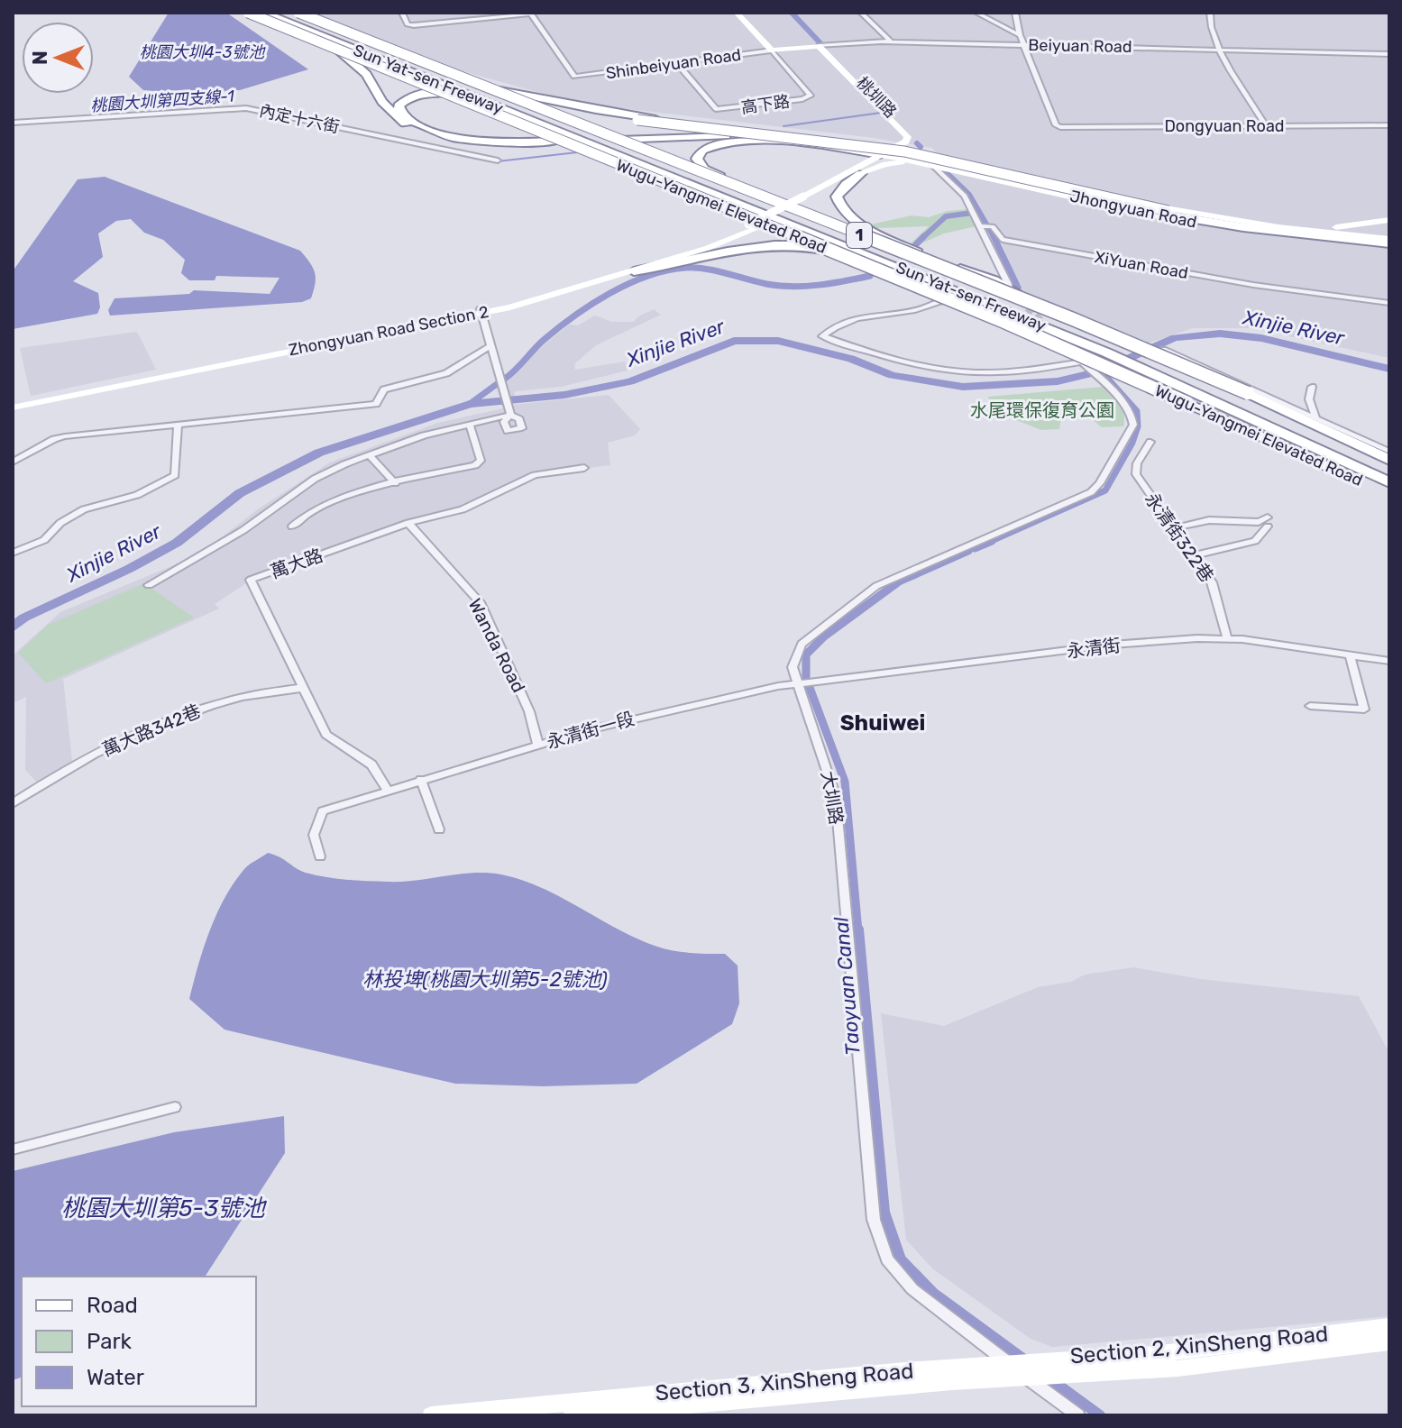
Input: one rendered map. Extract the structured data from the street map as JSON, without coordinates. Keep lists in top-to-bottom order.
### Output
{
  "streets": {
    "highway": ["Sun Yat-sen Freeway", "Wugu-Yangmei Elevated Road", "1"],
    "main road": [
      "Beiyuan Road",
      "桃圳路",
      "Jhongyuan Road",
      "Zhongyuan Road Section 2",
      "Section 2, XinSheng Road",
      "Section 3, XinSheng Road"
    ],
    "street": [
      "Shinbeiyuan Road",
      "高下路",
      "內定十六街",
      "Dongyuan Road",
      "XiYuan Road",
      "永清街322巷",
      "萬大路",
      "Wanda Road",
      "永清街",
      "萬大路342巷",
      "永清街一段",
      "大圳路"
    ]
  },
  "crossings": [
    ["Beiyuan Road", "Shinbeiyuan Road"],
    ["Beiyuan Road", "桃圳路"],
    ["Beiyuan Road", "高下路"],
    ["Beiyuan Road", "Dongyuan Road"],
    ["Shinbeiyuan Road", "高下路"],
    ["桃圳路", "Jhongyuan Road"],
    ["永清街322巷", "永清街"],
    ["萬大路", "Wanda Road"],
    ["萬大路", "萬大路342巷"],
    ["萬大路", "永清街一段"],
    ["Wanda Road", "永清街一段"],
    ["永清街", "永清街一段"],
    ["永清街", "大圳路"],
    ["永清街一段", "大圳路"],
    ["大圳路", "Section 2, XinSheng Road"],
    ["大圳路", "Section 3, XinSheng Road"],
    ["Section 2, XinSheng Road", "Section 3, XinSheng Road"]
  ],
  "districts": ["Shuiwei"],
  "water": [
    "桃園大圳4-3號池",
    "桃園大圳第四支線-1",
    "Xinjie River",
    "林投埤(桃園大圳第5-2號池)",
    "Taoyuan Canal",
    "桃園大圳第5-3號池"
  ],
  "parks": ["水尾環保復育公園"],
  "legend": ["Road", "Park", "Water"],
  "north": "left"
}
